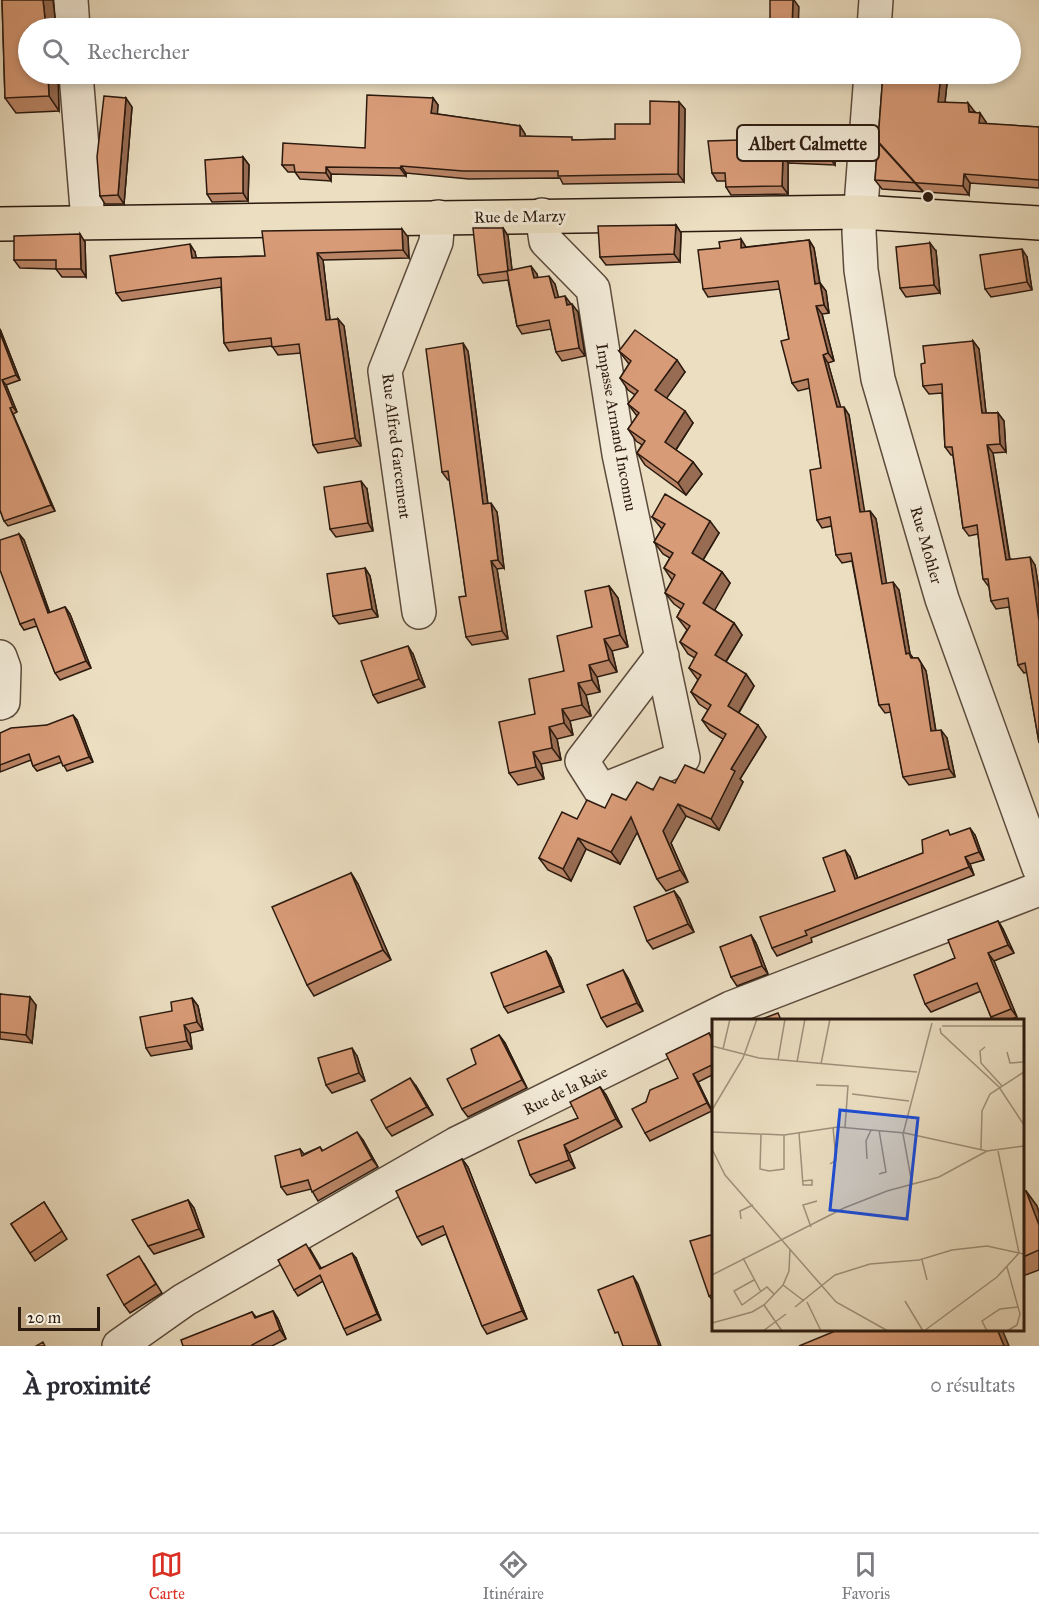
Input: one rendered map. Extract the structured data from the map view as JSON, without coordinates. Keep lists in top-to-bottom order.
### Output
{
  "streets": {
    "main road": ["Rue de Marzy"],
    "street": [
      "Impasse Armand Inconnu",
      "Rue Alfred Garcement",
      "Rue Mohler",
      "Rue de la Raie"
    ]
  },
  "crossings": [
    ["Rue de Marzy", "Impasse Armand Inconnu"],
    ["Rue de Marzy", "Rue Alfred Garcement"],
    ["Rue de Marzy", "Rue Mohler"]
  ],
  "places": ["Albert Calmette"],
  "scale_bar": "20 m",
  "page": {
    "search": "Rechercher",
    "scale": "20 m",
    "heading": ["À proximité", "0 résultats"],
    "nav": ["Carte", "Itinéraire", "Favoris"]
  }
}
